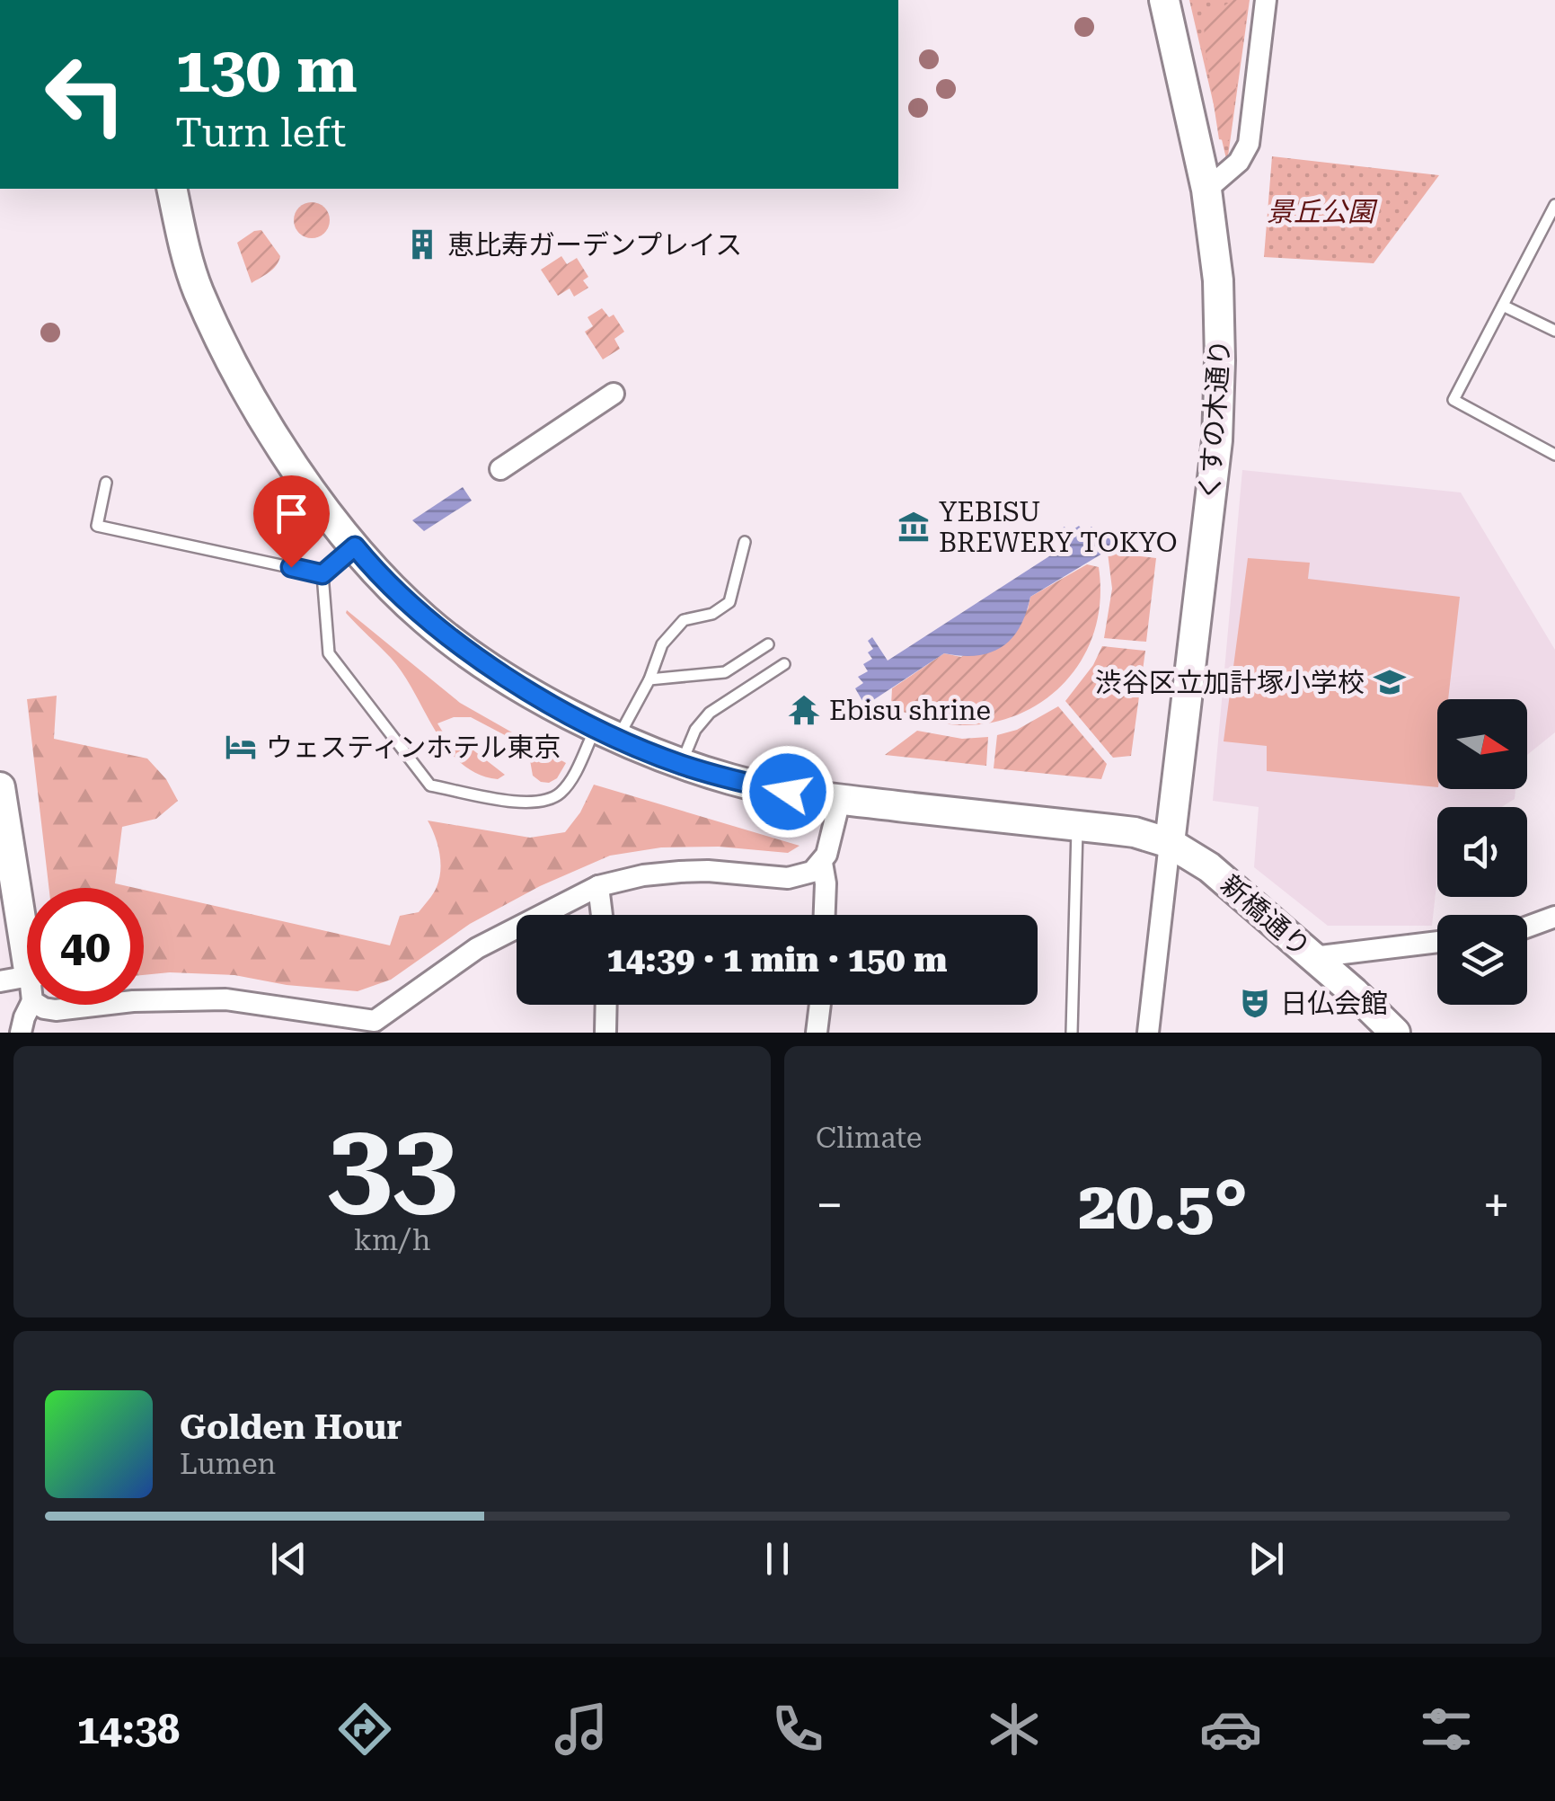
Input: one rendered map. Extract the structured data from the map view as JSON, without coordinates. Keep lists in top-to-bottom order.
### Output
{
  "streets": {
    "street": ["くすの木通り", "新橋通り"]
  },
  "crossings": [
    ["くすの木通り", "新橋通り"]
  ],
  "parks": ["景丘公園"],
  "places": {
    "building": ["恵比寿ガーデンプレイス"],
    "museum": ["YEBISU BREWERY TOKYO"],
    "school or university": ["渋谷区立加計塚小学校"],
    "temple": ["Ebisu shrine"],
    "hotel": ["ウェスティンホテル東京"],
    "theatre": ["日仏会館"]
  },
  "north": "right",
  "page": {
    "turn": ["130 m", "Turn left"],
    "limit": "40",
    "trip": "14:39 · 1 min · 150 m",
    "tile": [
      ["33", "km/h"],
      "Climate"
    ],
    "heat": ["−", "20.5°", "+"],
    "song": ["Golden Hour", "Lumen"],
    "tabs": "14:38"
  }
}
